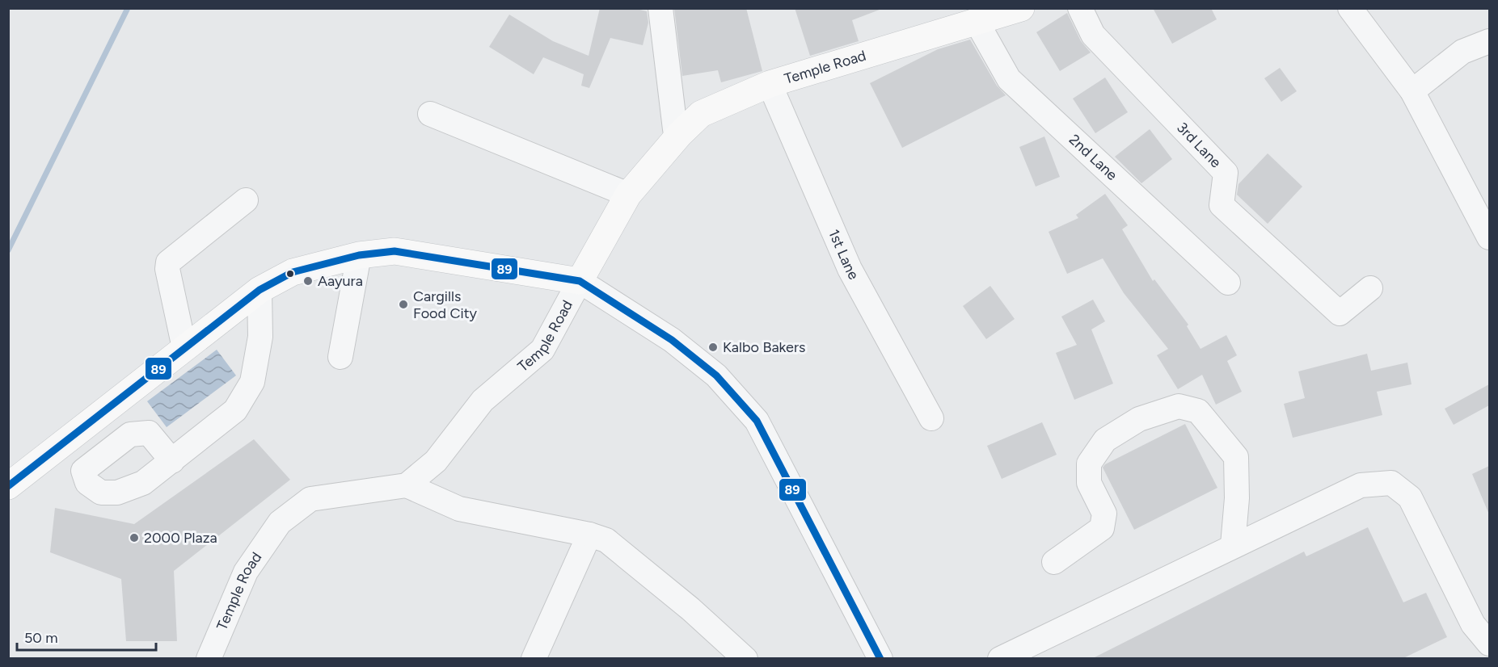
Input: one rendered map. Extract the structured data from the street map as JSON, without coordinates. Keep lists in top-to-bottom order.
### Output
{
  "streets": {
    "main road": ["Temple Road"],
    "street": ["3rd Lane", "2nd Lane", "1st Lane"]
  },
  "crossings": [
    ["Temple Road", "2nd Lane"],
    ["Temple Road", "1st Lane"]
  ],
  "places": [
    "Aayura",
    "Cargills Food City",
    "Kalbo Bakers",
    "2000 Plaza"
  ],
  "lines": ["transit line 89"],
  "scale_bar": "50 m"
}
